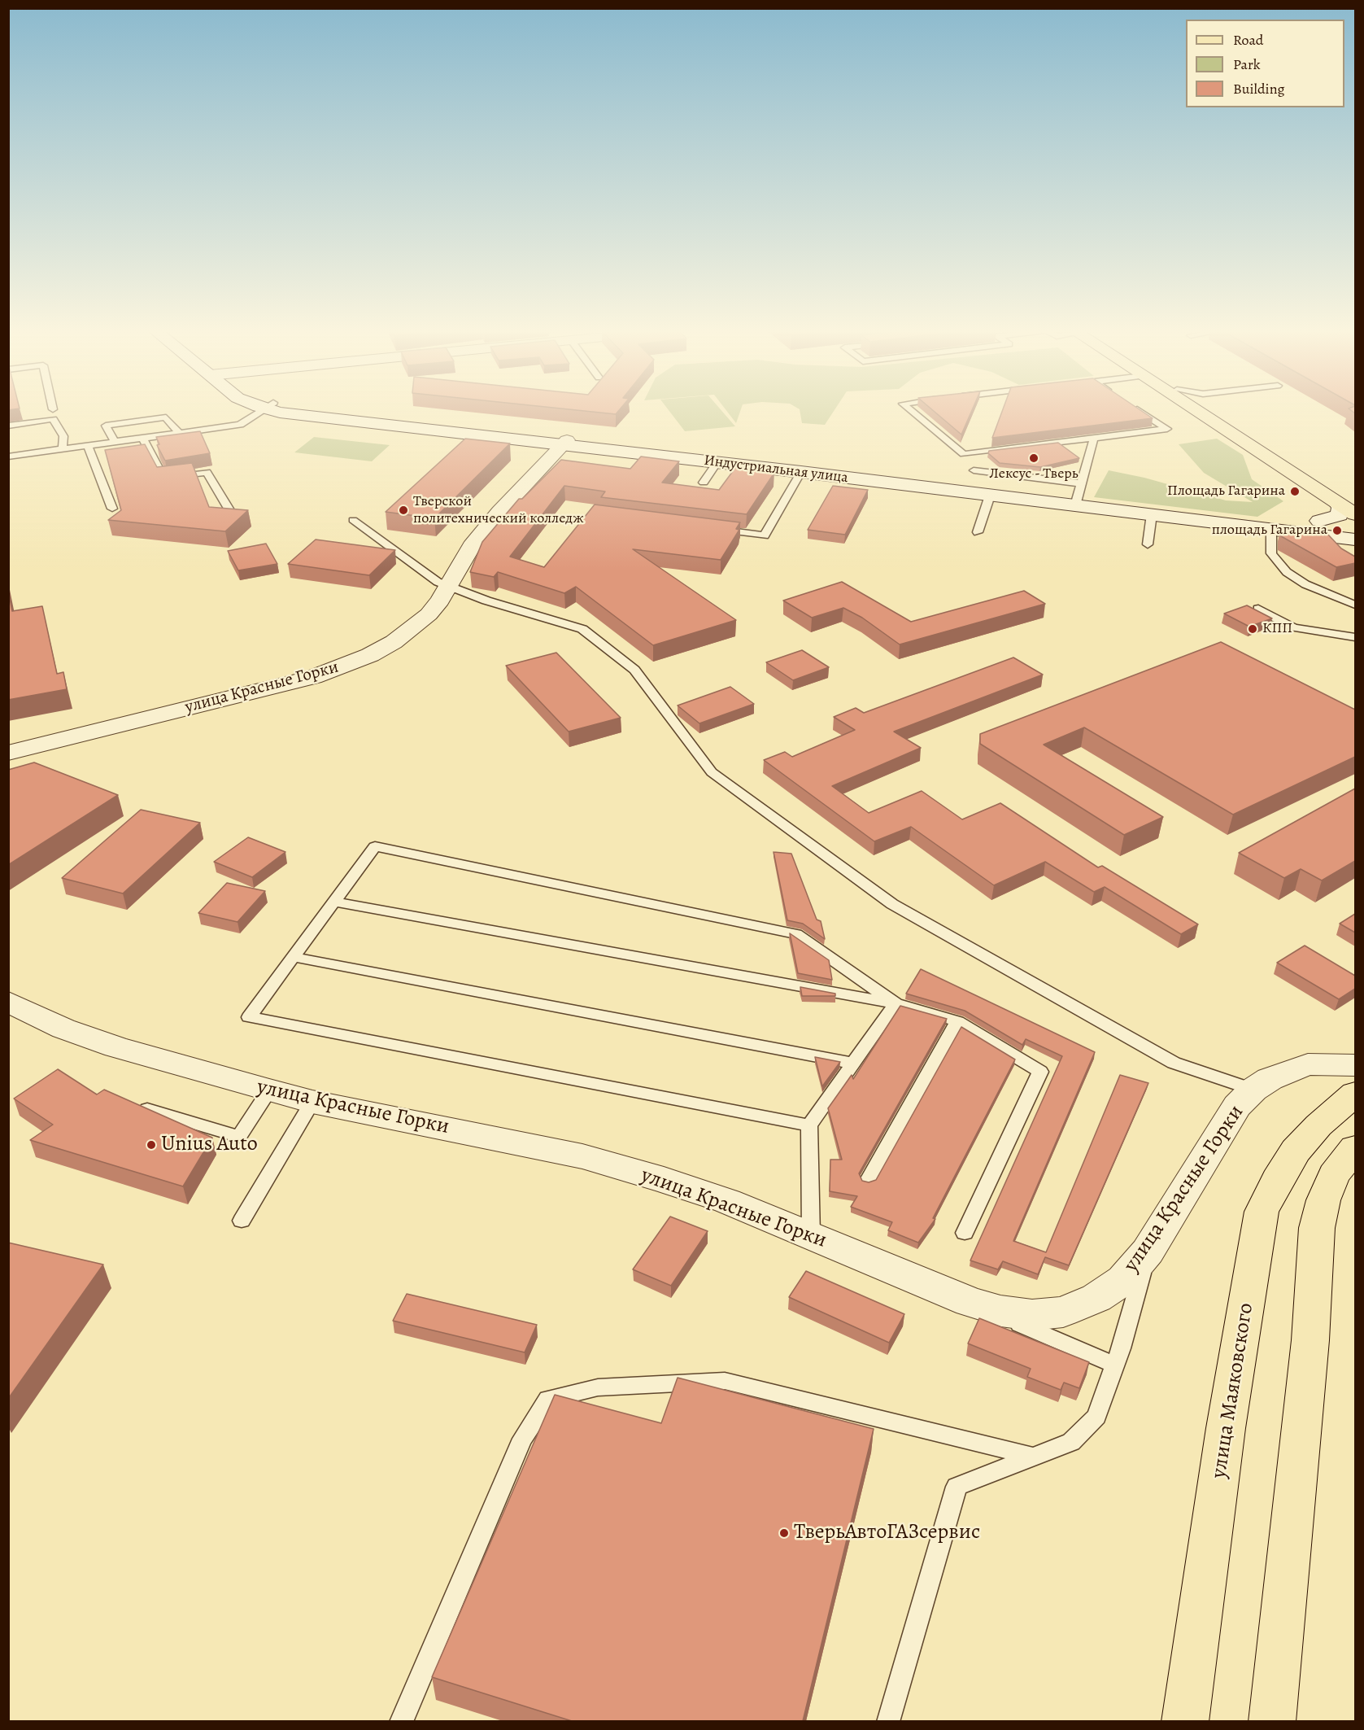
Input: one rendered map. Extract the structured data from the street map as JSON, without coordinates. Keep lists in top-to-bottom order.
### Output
{
  "streets": {
    "main road": ["улица Маяковского"],
    "street": ["Индустриальная улица", "улица Красные Горки"]
  },
  "crossings": [
    ["Индустриальная улица", "улица Красные Горки"]
  ],
  "places": [
    "Лексус - Тверь",
    "Площадь Гагарина",
    "Тверской политехнический колледж",
    "площадь Гагарина",
    "КПП",
    "Unius Auto",
    "ТверьАвтоГАЗсервис"
  ],
  "legend": ["Road", "Park", "Building"]
}
